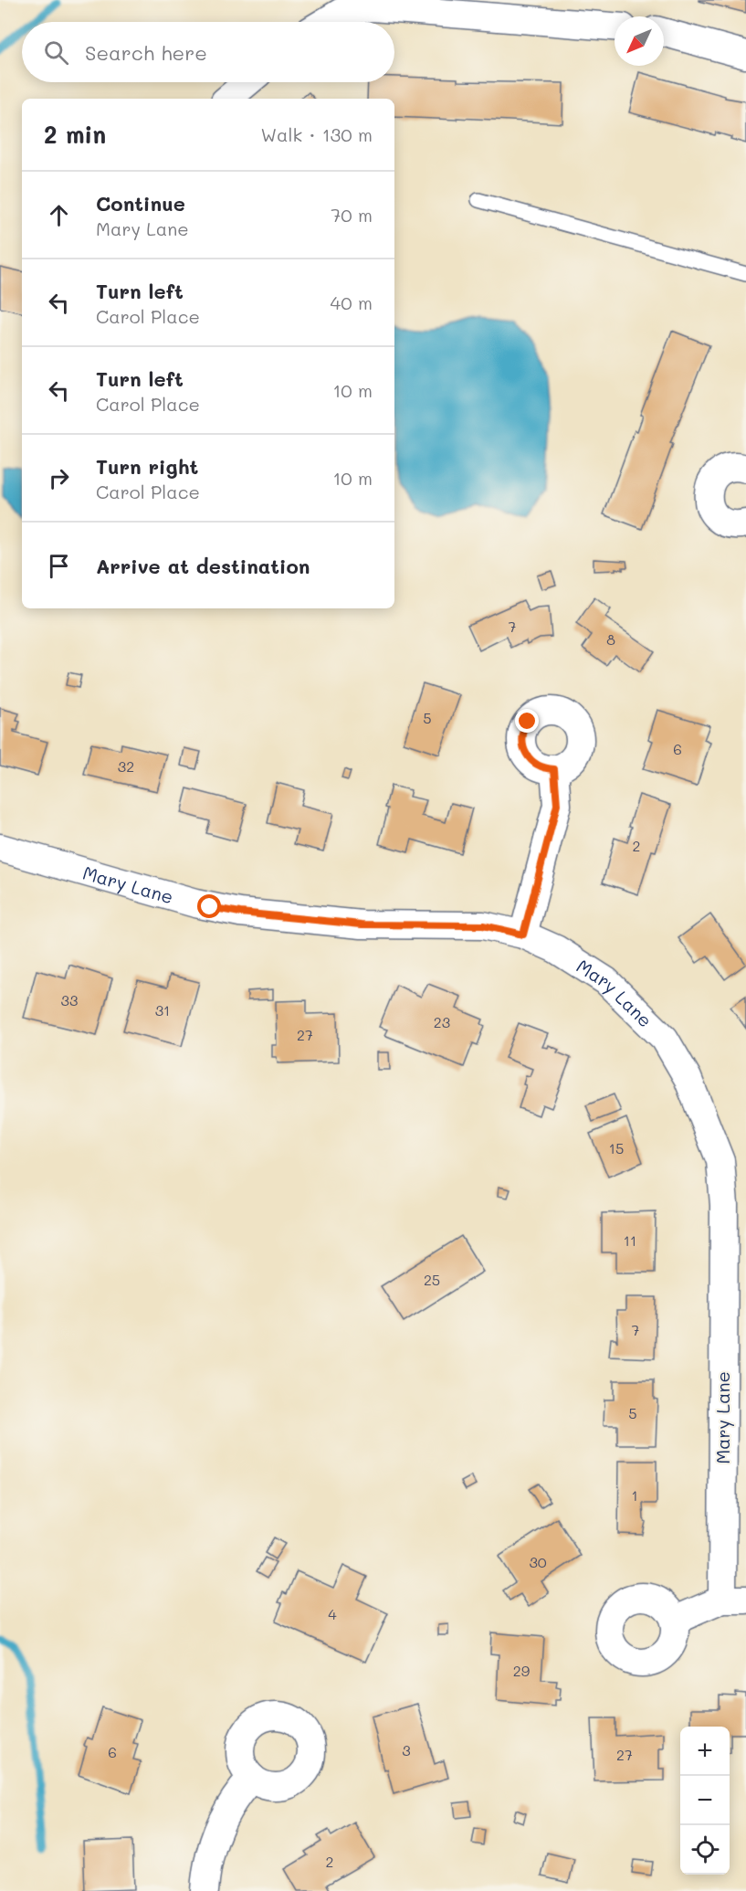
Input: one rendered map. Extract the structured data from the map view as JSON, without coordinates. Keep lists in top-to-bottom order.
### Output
{
  "streets": {
    "street": ["Mary Lane"]
  },
  "house_numbers": [
    "7",
    "8",
    "5",
    "6",
    "32",
    "2",
    "33",
    "31",
    "23",
    "27",
    "15",
    "11",
    "25",
    "7",
    "5",
    "1",
    "30",
    "4",
    "29",
    "3",
    "6",
    "27",
    "2"
  ],
  "north": "bottom left",
  "page": {
    "search": "Search here",
    "heading": ["2 min", "Walk · 130 m"],
    "list": [
      ["Continue", "Mary Lane", "70 m"],
      ["Turn left", "Carol Place", "40 m"],
      ["Turn left", "Carol Place", "10 m"],
      ["Turn right", "Carol Place", "10 m"],
      "Arrive at destination"
    ],
    "map_buttons": ["+", "−"]
  }
}
